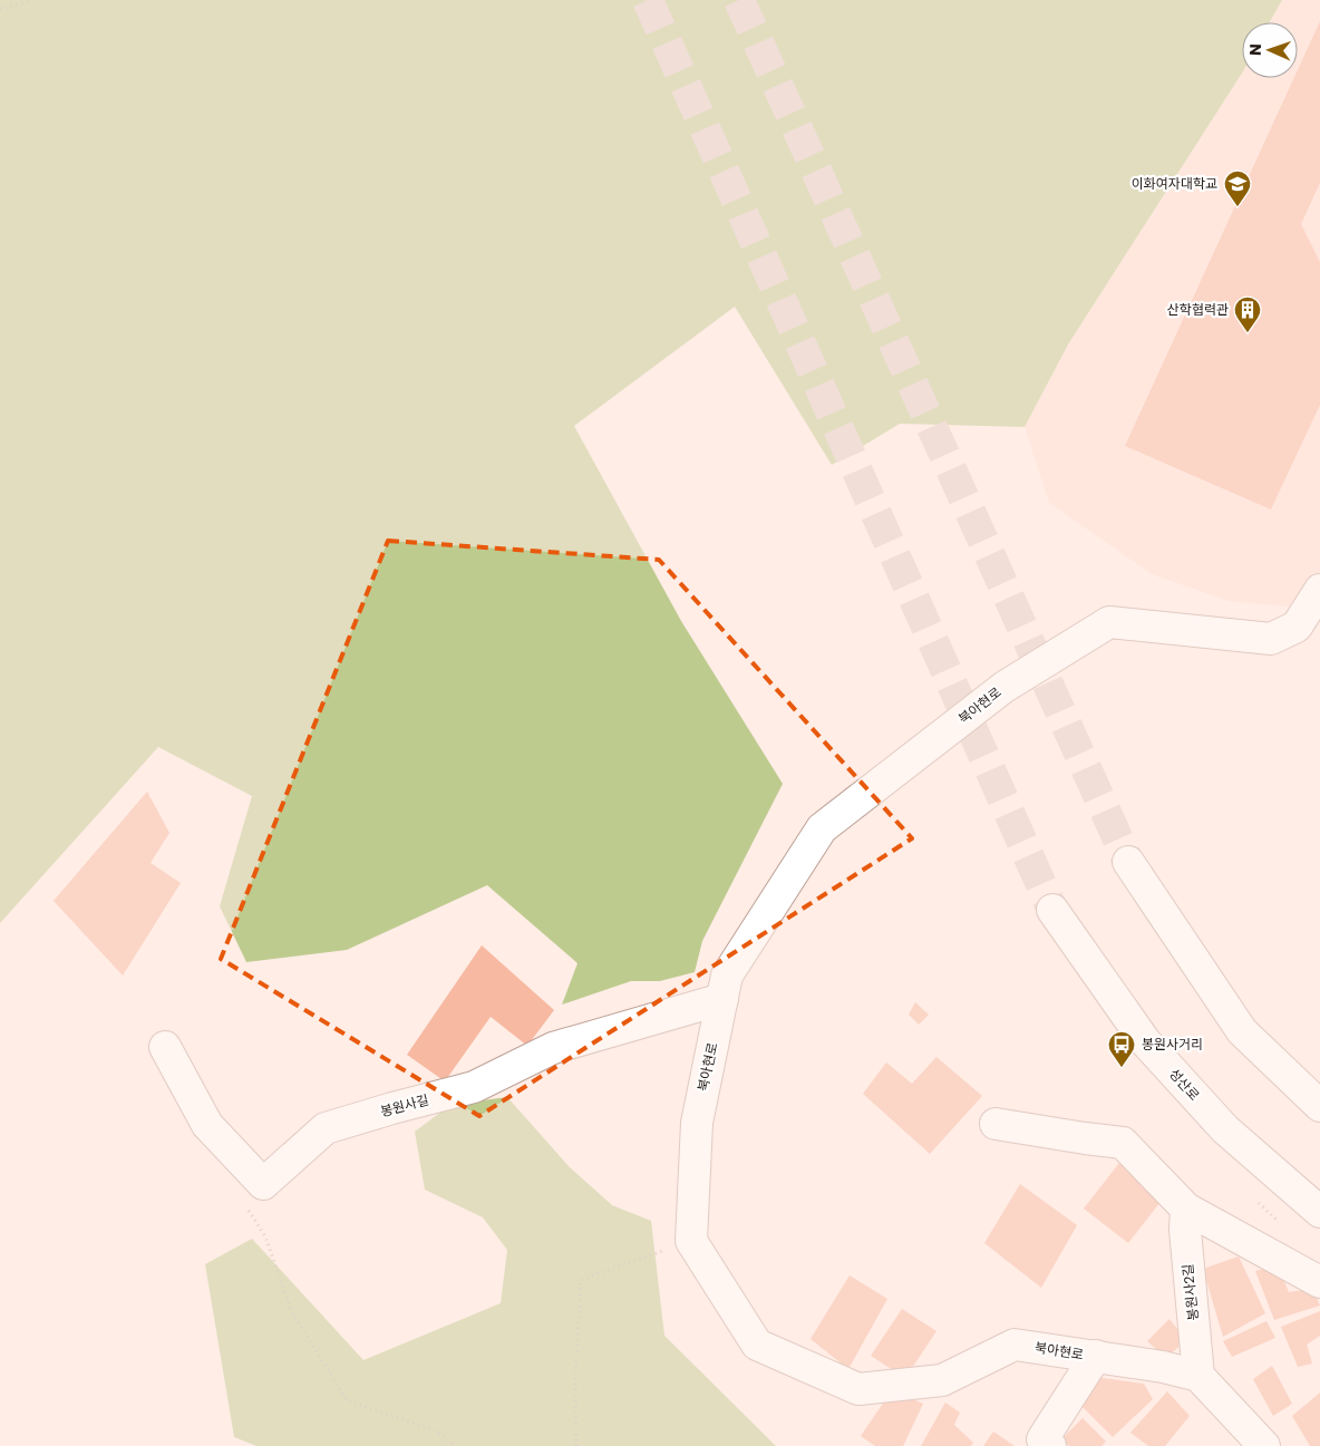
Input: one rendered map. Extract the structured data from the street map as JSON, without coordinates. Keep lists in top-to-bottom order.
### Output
{
  "streets": {
    "street": [
      "북아현로",
      "성산로",
      "봉원사길",
      "봉원사2길"
    ]
  },
  "crossings": [
    ["북아현로", "봉원사길"],
    ["북아현로", "봉원사2길"]
  ],
  "places": {
    "school or university": ["이화여자대학교"],
    "building": ["산학협력관"],
    "bus stop": ["봉원사거리"]
  },
  "north": "left"
}
